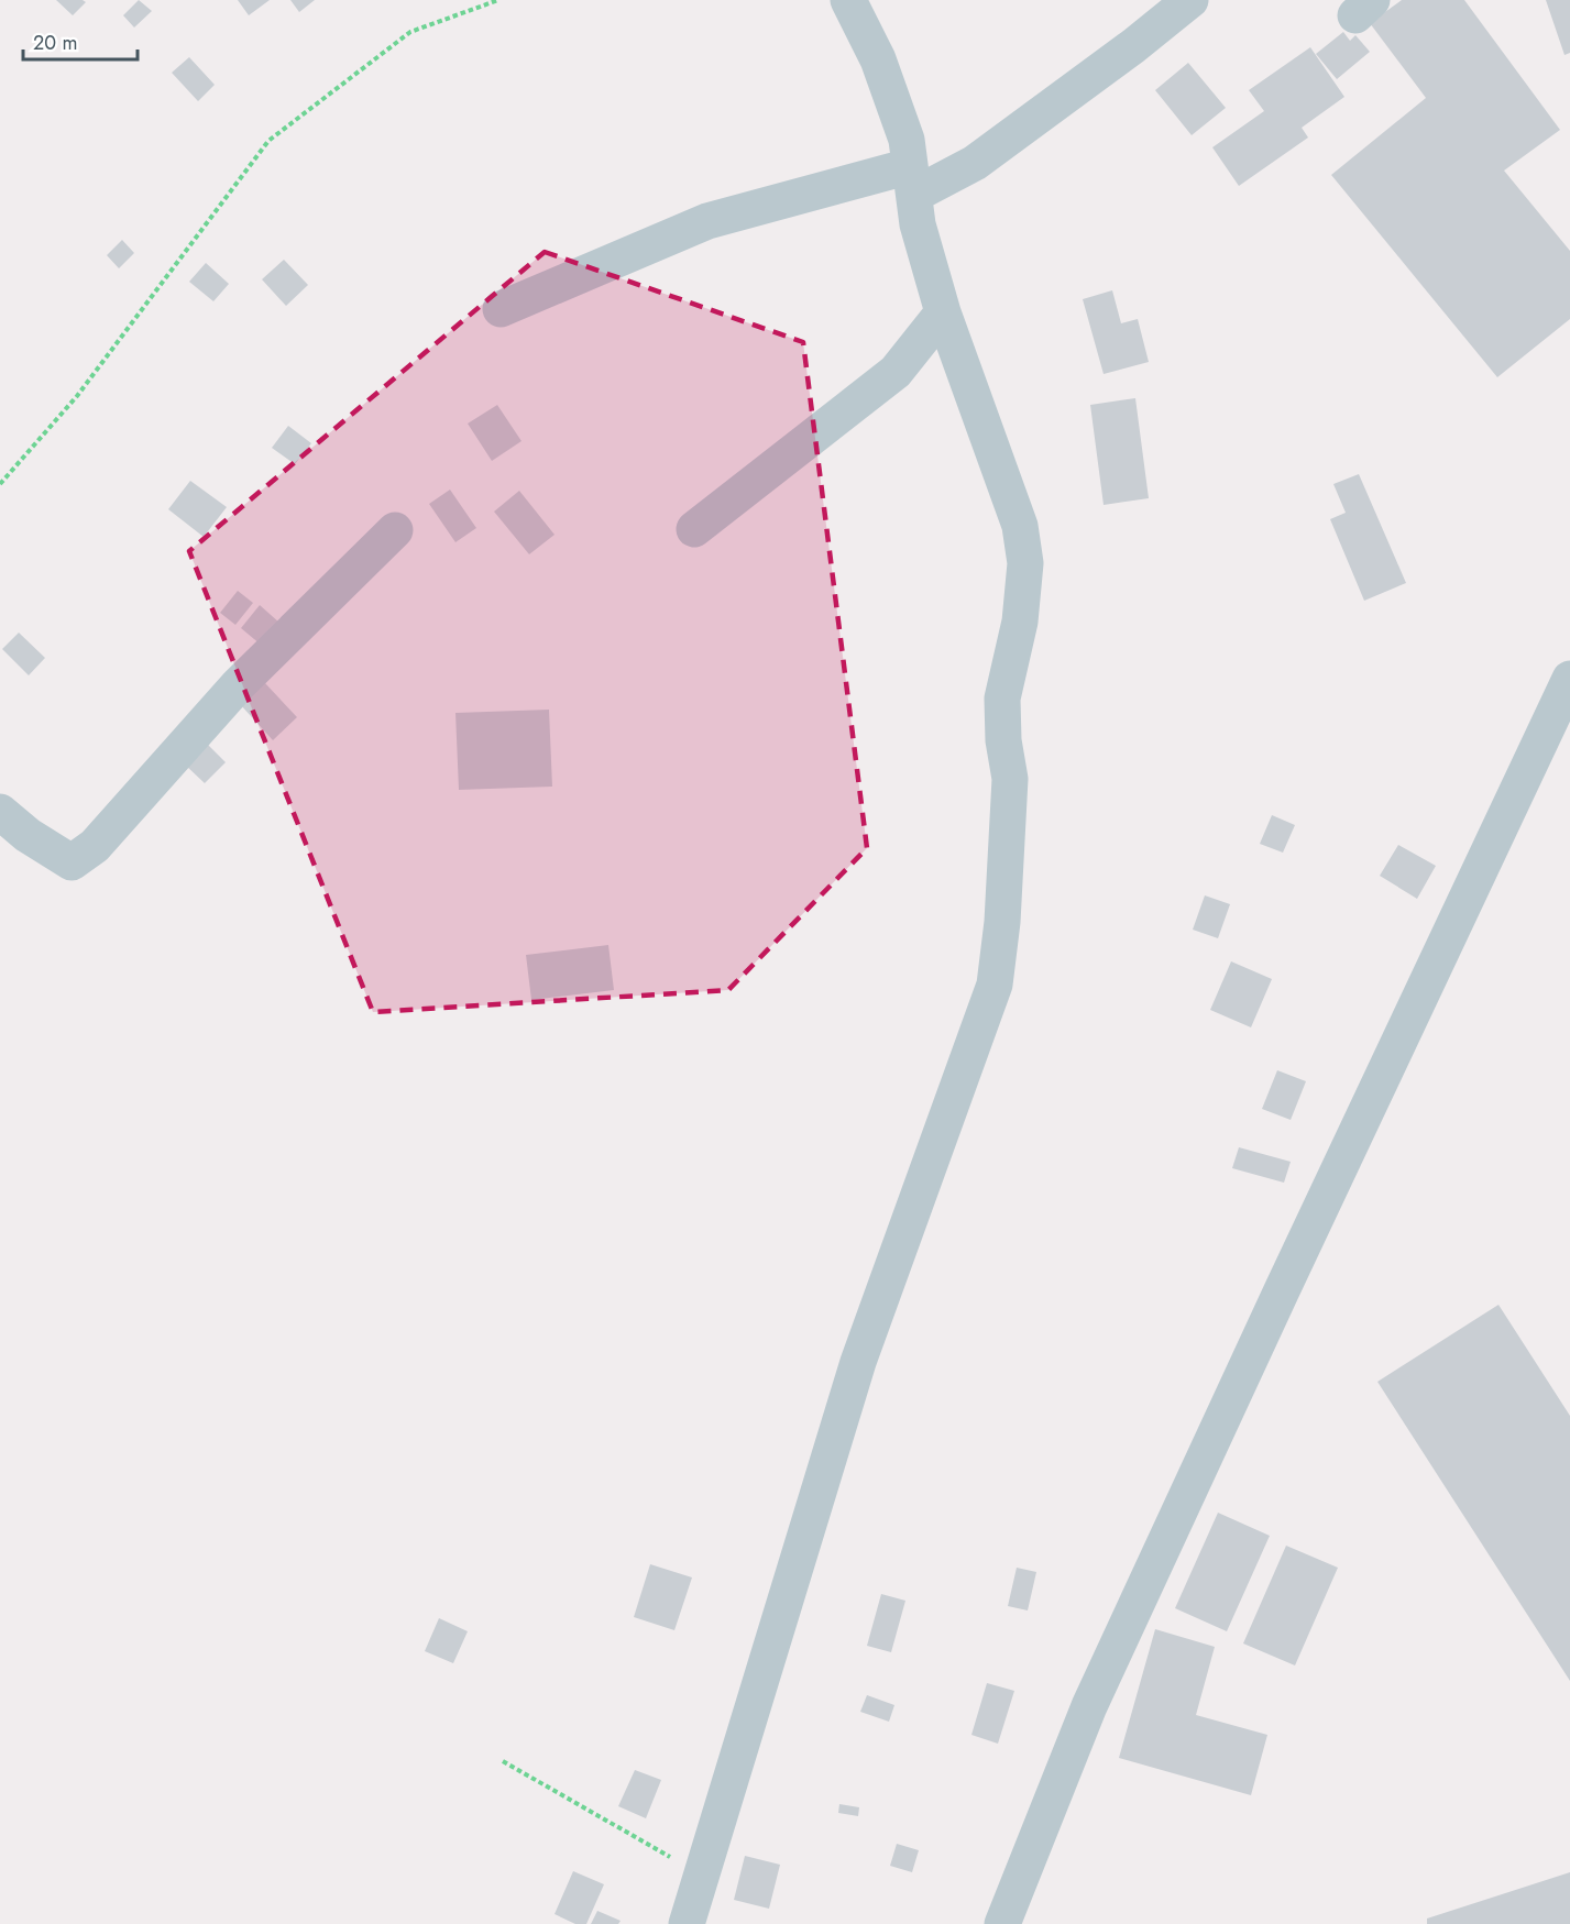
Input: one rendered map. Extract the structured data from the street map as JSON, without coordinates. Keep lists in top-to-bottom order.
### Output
{
  "scale_bar": "20 m"
}
